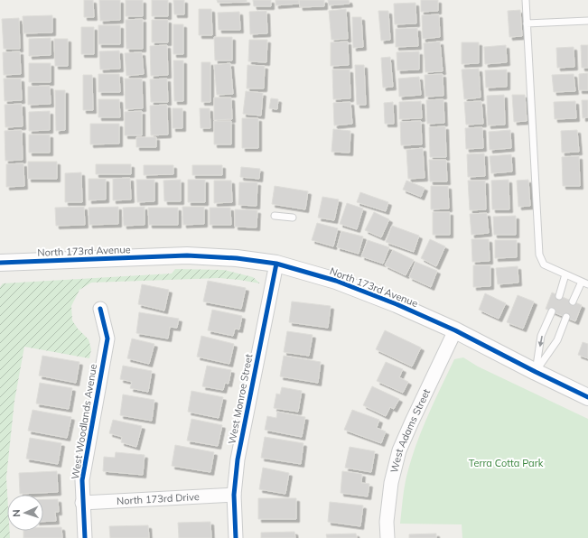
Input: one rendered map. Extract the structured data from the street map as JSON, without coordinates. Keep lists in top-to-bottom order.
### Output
{
  "streets": {
    "street": [
      "North 173rd Avenue",
      "West Monroe Street",
      "West Woodlands Avenue",
      "West Adams Street",
      "North 173rd Drive"
    ]
  },
  "crossings": [
    ["North 173rd Avenue", "West Monroe Street"],
    ["North 173rd Avenue", "West Adams Street"],
    ["West Monroe Street", "North 173rd Drive"],
    ["West Woodlands Avenue", "North 173rd Drive"]
  ],
  "parks": ["Terra Cotta Park"],
  "north": "left"
}
